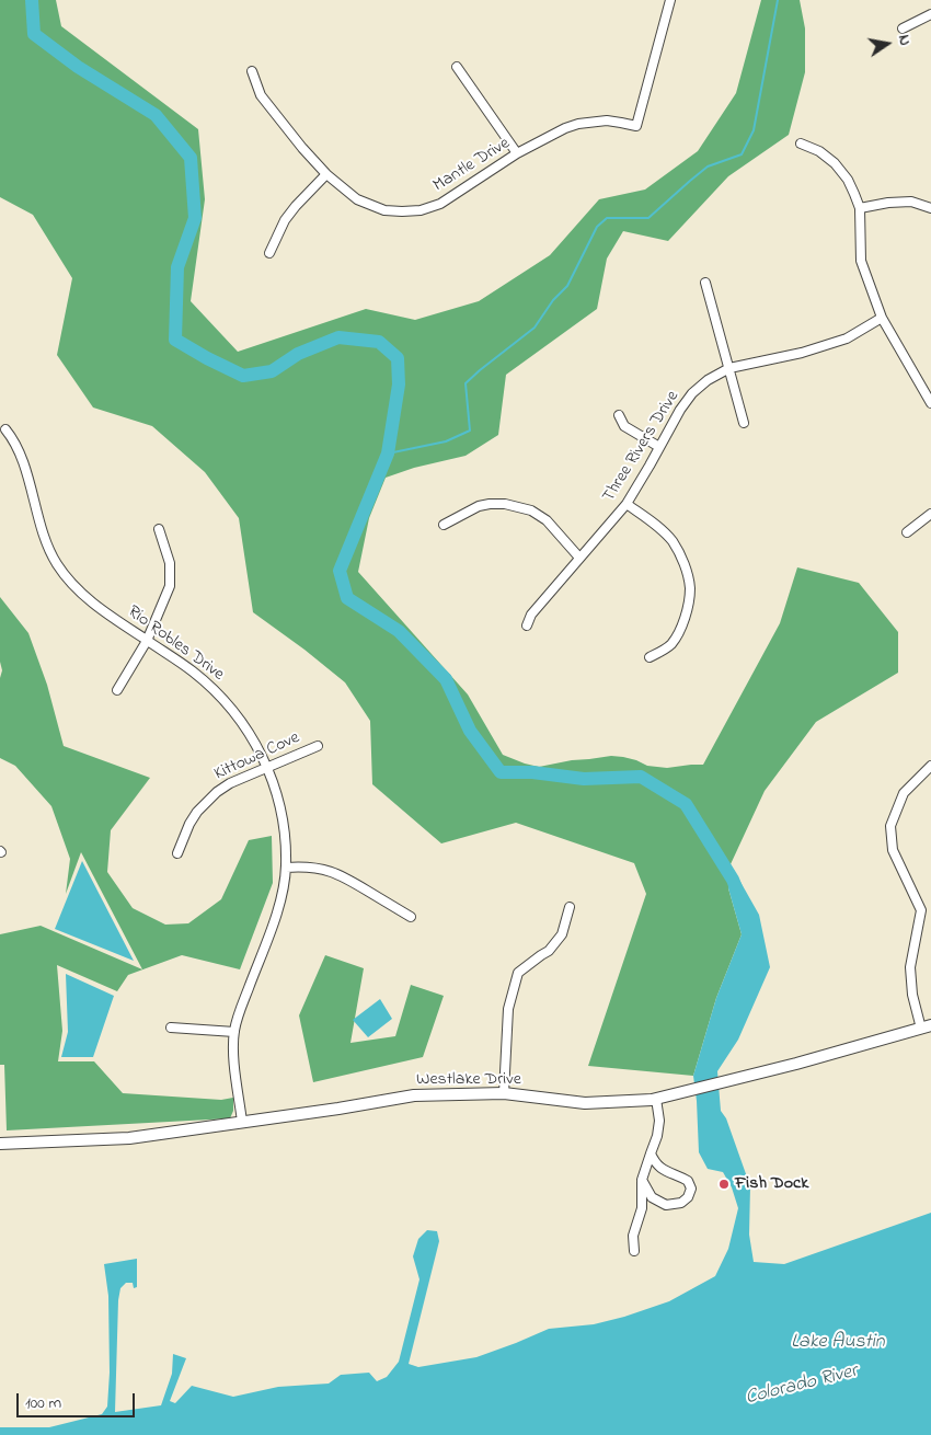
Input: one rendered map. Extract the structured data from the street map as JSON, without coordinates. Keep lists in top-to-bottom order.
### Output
{
  "streets": {
    "street": [
      "Mantle Drive",
      "Three Rivers Drive",
      "Rio Robles Drive",
      "Kittowa Cove",
      "Westlake Drive"
    ]
  },
  "crossings": [
    ["Rio Robles Drive", "Kittowa Cove"],
    ["Rio Robles Drive", "Westlake Drive"]
  ],
  "water": ["Lake Austin", "Colorado River"],
  "places": ["Fish Dock"],
  "scale_bar": "100 m",
  "north": "right"
}
